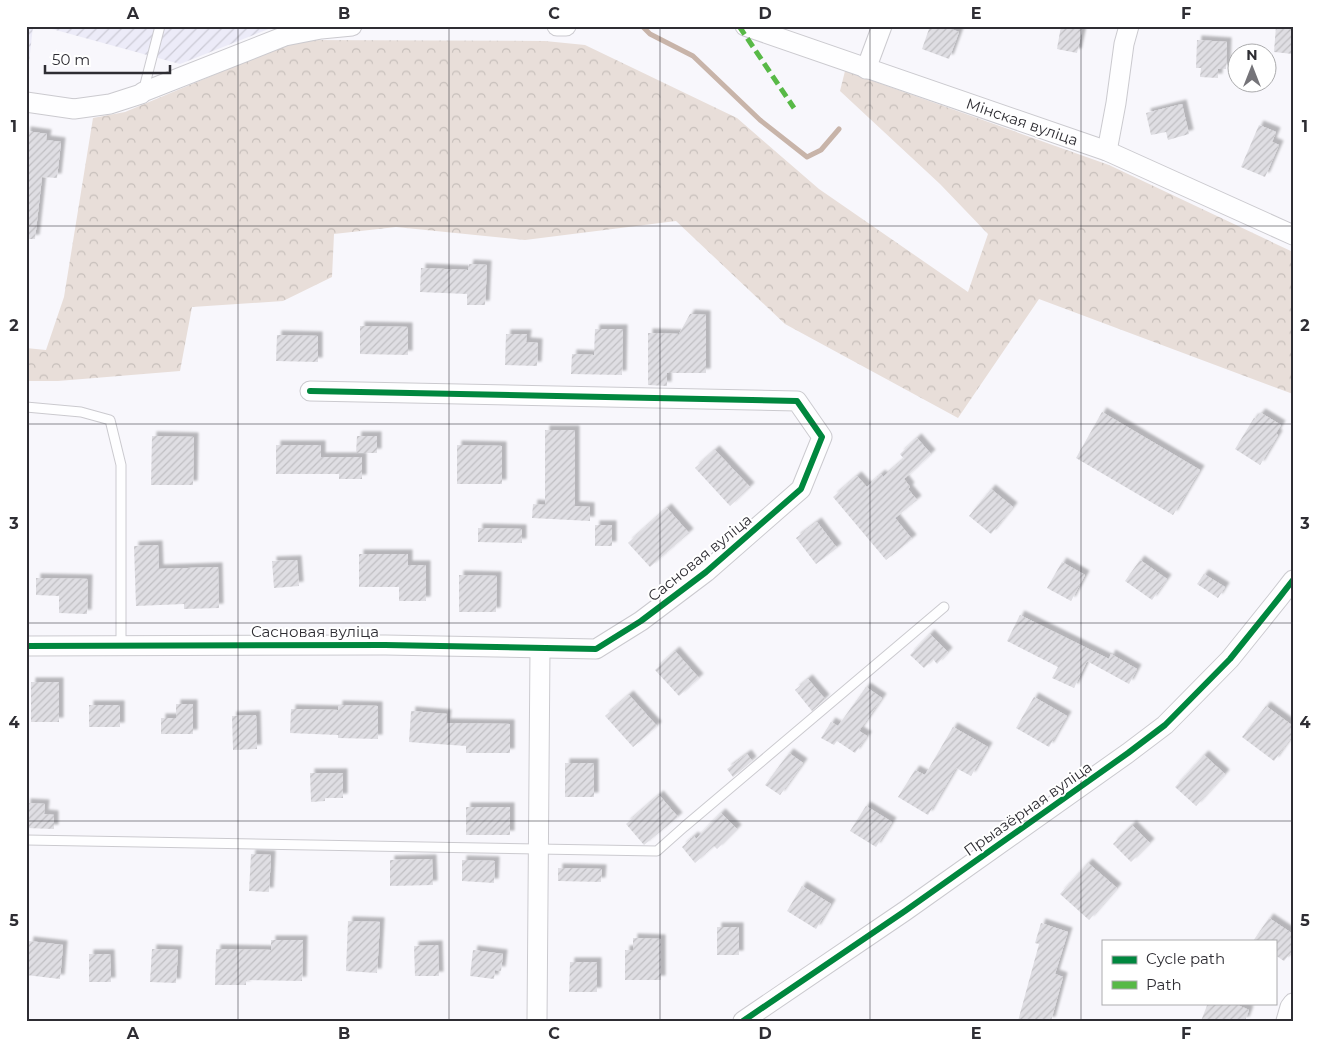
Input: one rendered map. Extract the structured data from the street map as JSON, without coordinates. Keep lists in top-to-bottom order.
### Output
{
  "streets": {
    "street": ["Мінская вуліца", "Сасновая вуліца", "Прыазёрная вуліца"]
  },
  "legend": ["Cycle path", "Path"],
  "scale_bar": "50 m",
  "north": "top",
  "grid": {
    "columns": [
      "A",
      "B",
      "C",
      "D",
      "E",
      "F"
    ],
    "rows": [
      "1",
      "2",
      "3",
      "4",
      "5"
    ]
  }
}
